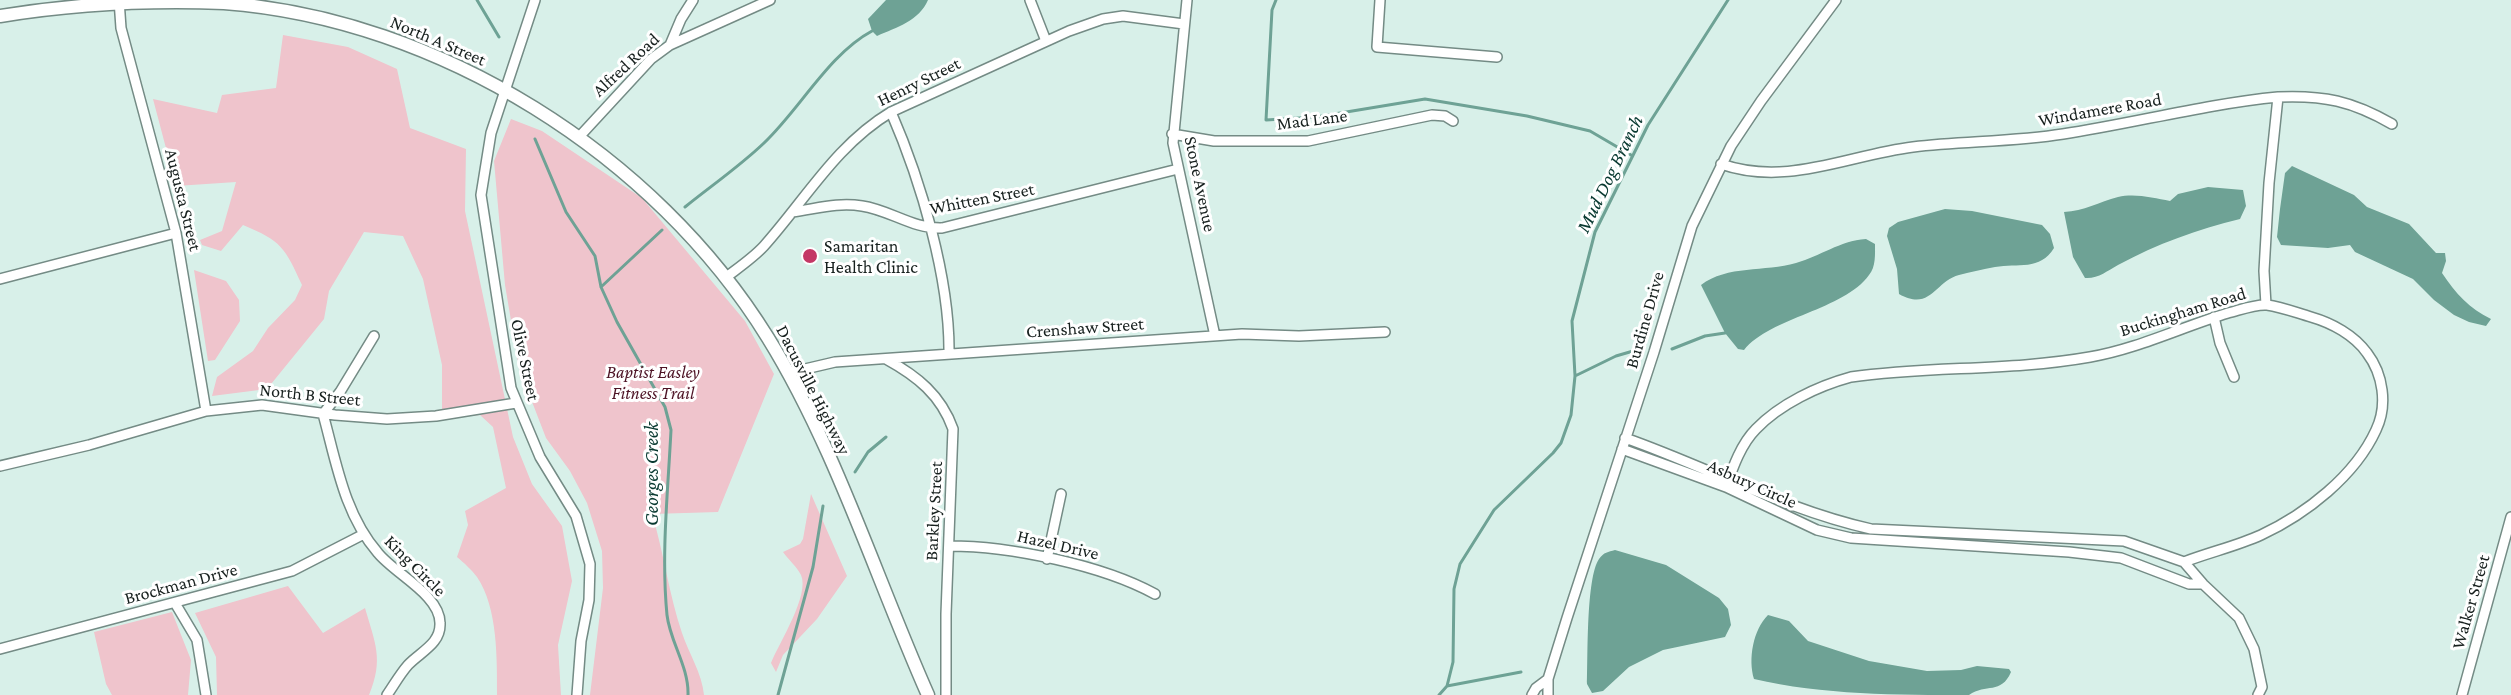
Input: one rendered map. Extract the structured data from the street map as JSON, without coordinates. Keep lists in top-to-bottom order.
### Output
{
  "streets": {
    "main road": ["North A Street", "Dacusville Highway"],
    "street": [
      "Alfred Road",
      "Henry Street",
      "Windamere Road",
      "Mad Lane",
      "Stone Avenue",
      "Whitten Street",
      "Augusta Street",
      "Buckingham Road",
      "Burdine Drive",
      "Crenshaw Street",
      "Olive Street",
      "North B Street",
      "Asbury Circle",
      "Barkley Street",
      "Hazel Drive",
      "King Circle",
      "Brockman Drive",
      "Walker Street"
    ]
  },
  "crossings": [
    ["North A Street", "Augusta Street"],
    ["North A Street", "Olive Street"],
    ["North A Street", "Dacusville Highway"],
    ["Alfred Road", "Dacusville Highway"],
    ["Henry Street", "Stone Avenue"],
    ["Henry Street", "Whitten Street"],
    ["Henry Street", "Dacusville Highway"],
    ["Windamere Road", "Burdine Drive"],
    ["Mad Lane", "Stone Avenue"],
    ["Stone Avenue", "Whitten Street"],
    ["Stone Avenue", "Crenshaw Street"],
    ["Augusta Street", "North B Street"],
    ["Buckingham Road", "Asbury Circle"],
    ["Burdine Drive", "Asbury Circle"],
    ["Crenshaw Street", "Dacusville Highway"],
    ["Crenshaw Street", "Barkley Street"],
    ["Olive Street", "Dacusville Highway"],
    ["Olive Street", "North B Street"],
    ["North B Street", "King Circle"],
    ["Barkley Street", "Hazel Drive"],
    ["King Circle", "Brockman Drive"]
  ],
  "water": ["Mud Dog Branch", "Georges Creek"],
  "parks": ["Baptist Easley Fitness Trail"],
  "places": ["Samaritan Health Clinic"]
}
